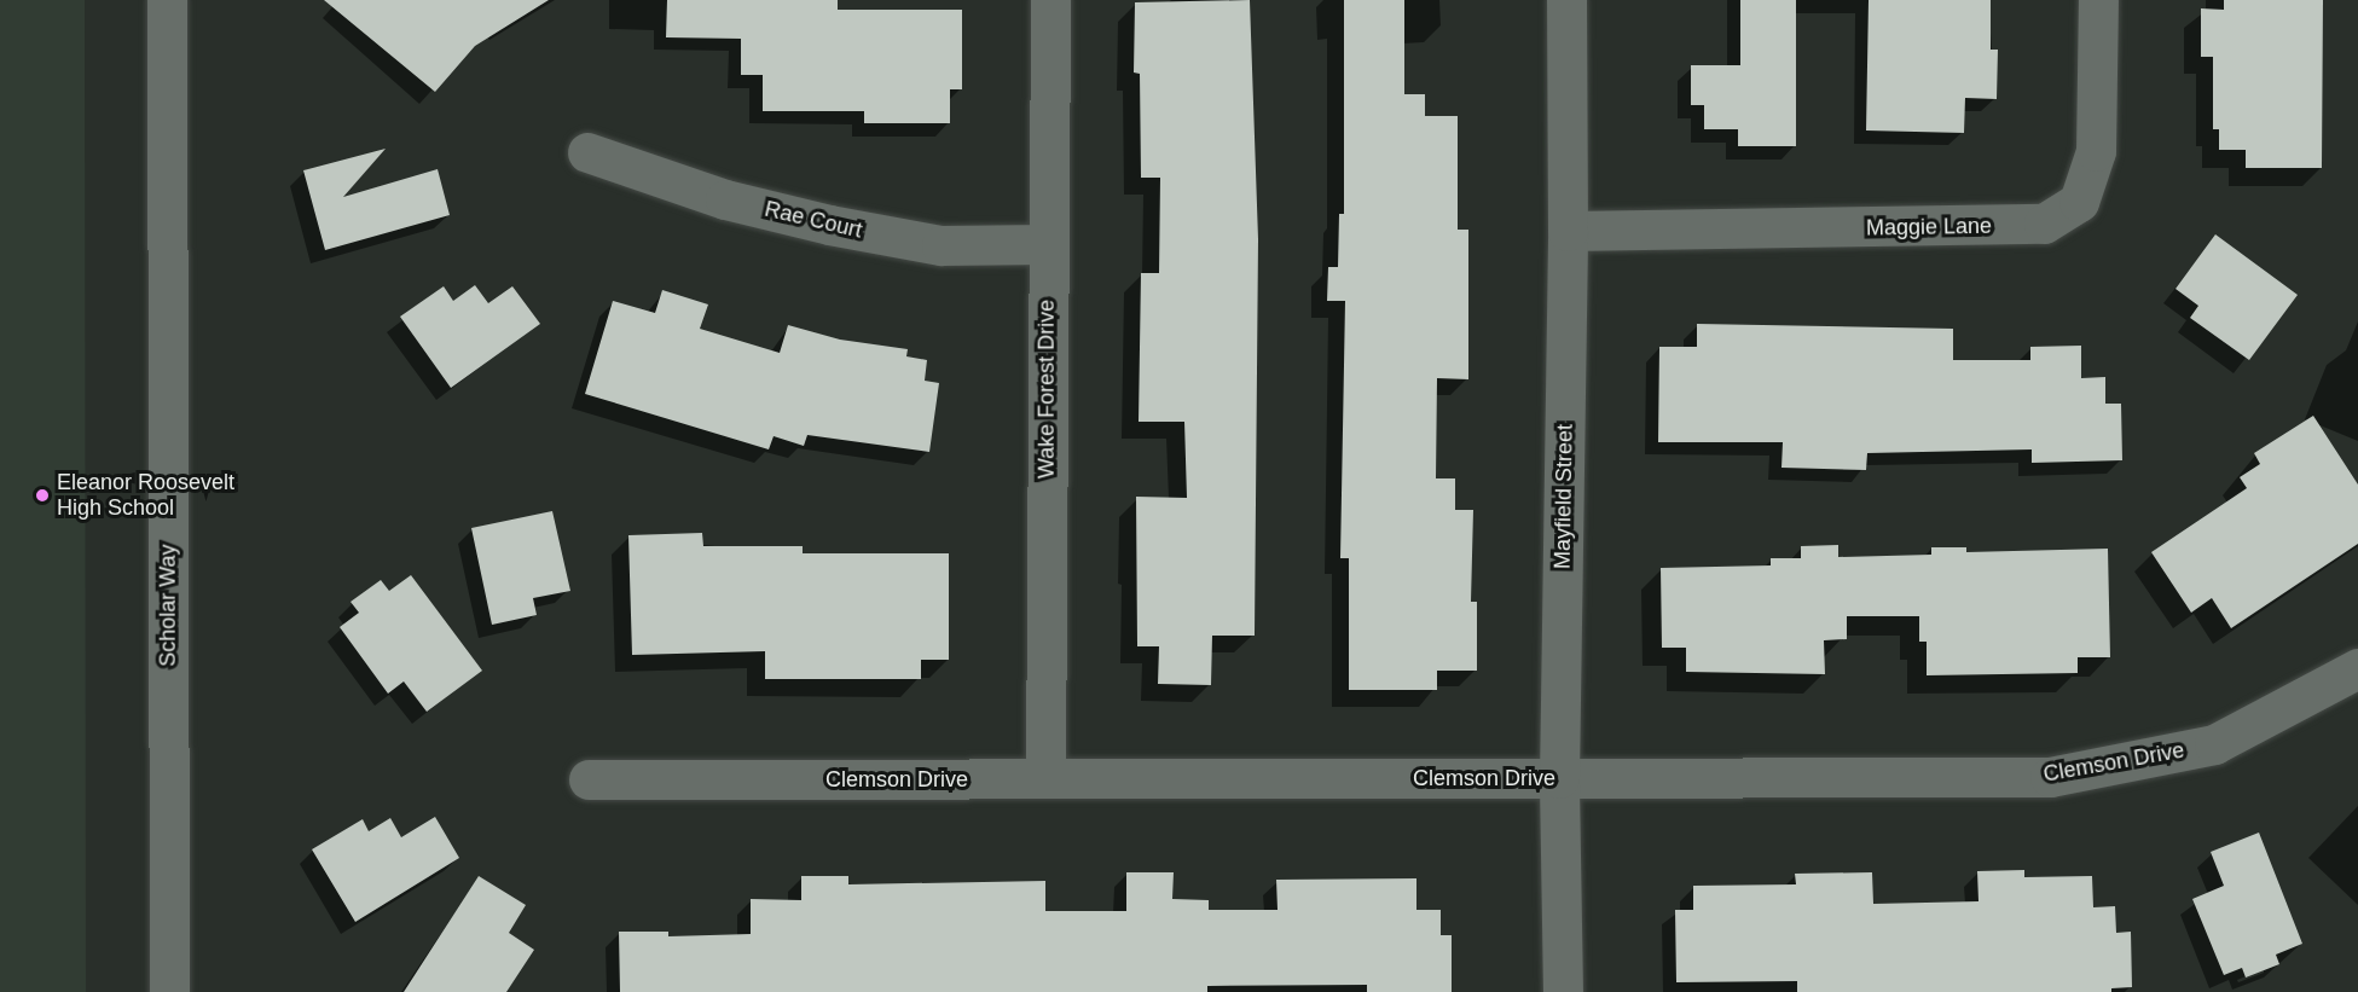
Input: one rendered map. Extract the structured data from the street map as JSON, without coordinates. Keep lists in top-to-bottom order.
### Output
{
  "streets": {
    "street": [
      "Rae Court",
      "Maggie Lane",
      "Wake Forest Drive",
      "Mayfield Street",
      "Scholar Way",
      "Clemson Drive"
    ]
  },
  "crossings": [
    ["Rae Court", "Wake Forest Drive"],
    ["Maggie Lane", "Mayfield Street"],
    ["Wake Forest Drive", "Clemson Drive"],
    ["Mayfield Street", "Clemson Drive"]
  ],
  "places": ["Eleanor Roosevelt High School"]
}
